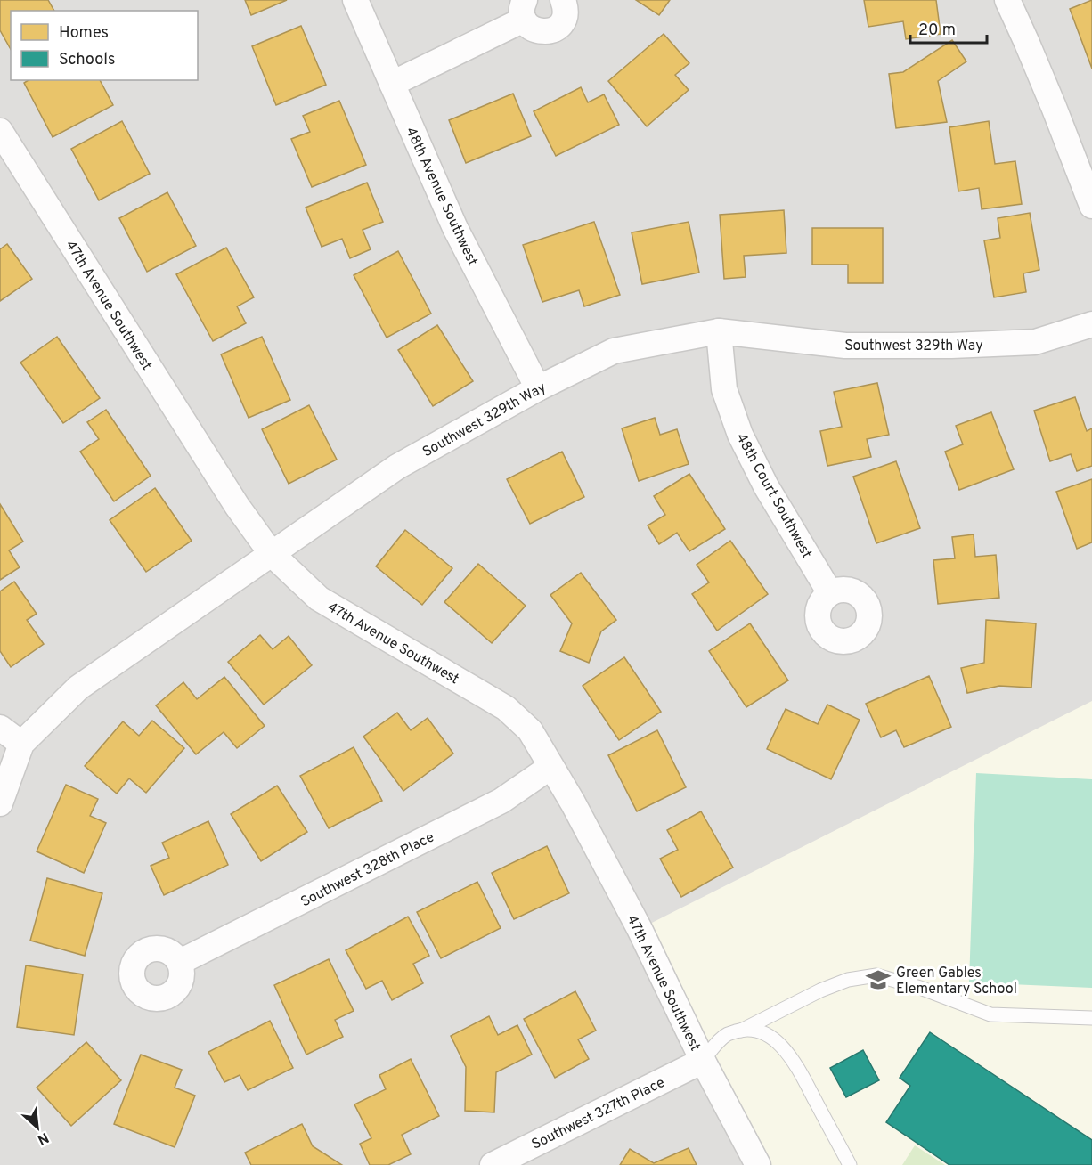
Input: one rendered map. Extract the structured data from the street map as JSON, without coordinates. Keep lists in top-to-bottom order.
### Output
{
  "streets": {
    "street": [
      "48th Avenue Southwest",
      "47th Avenue Southwest",
      "Southwest 329th Way",
      "48th Court Southwest",
      "Southwest 328th Place",
      "Southwest 327th Place"
    ]
  },
  "crossings": [
    ["48th Avenue Southwest", "Southwest 329th Way"],
    ["47th Avenue Southwest", "Southwest 329th Way"],
    ["47th Avenue Southwest", "Southwest 328th Place"],
    ["47th Avenue Southwest", "Southwest 327th Place"],
    ["Southwest 329th Way", "48th Court Southwest"]
  ],
  "places": {
    "school or university": ["Green Gables Elementary School"]
  },
  "legend": ["Homes", "Schools"],
  "scale_bar": "20 m",
  "north": "bottom right"
}
